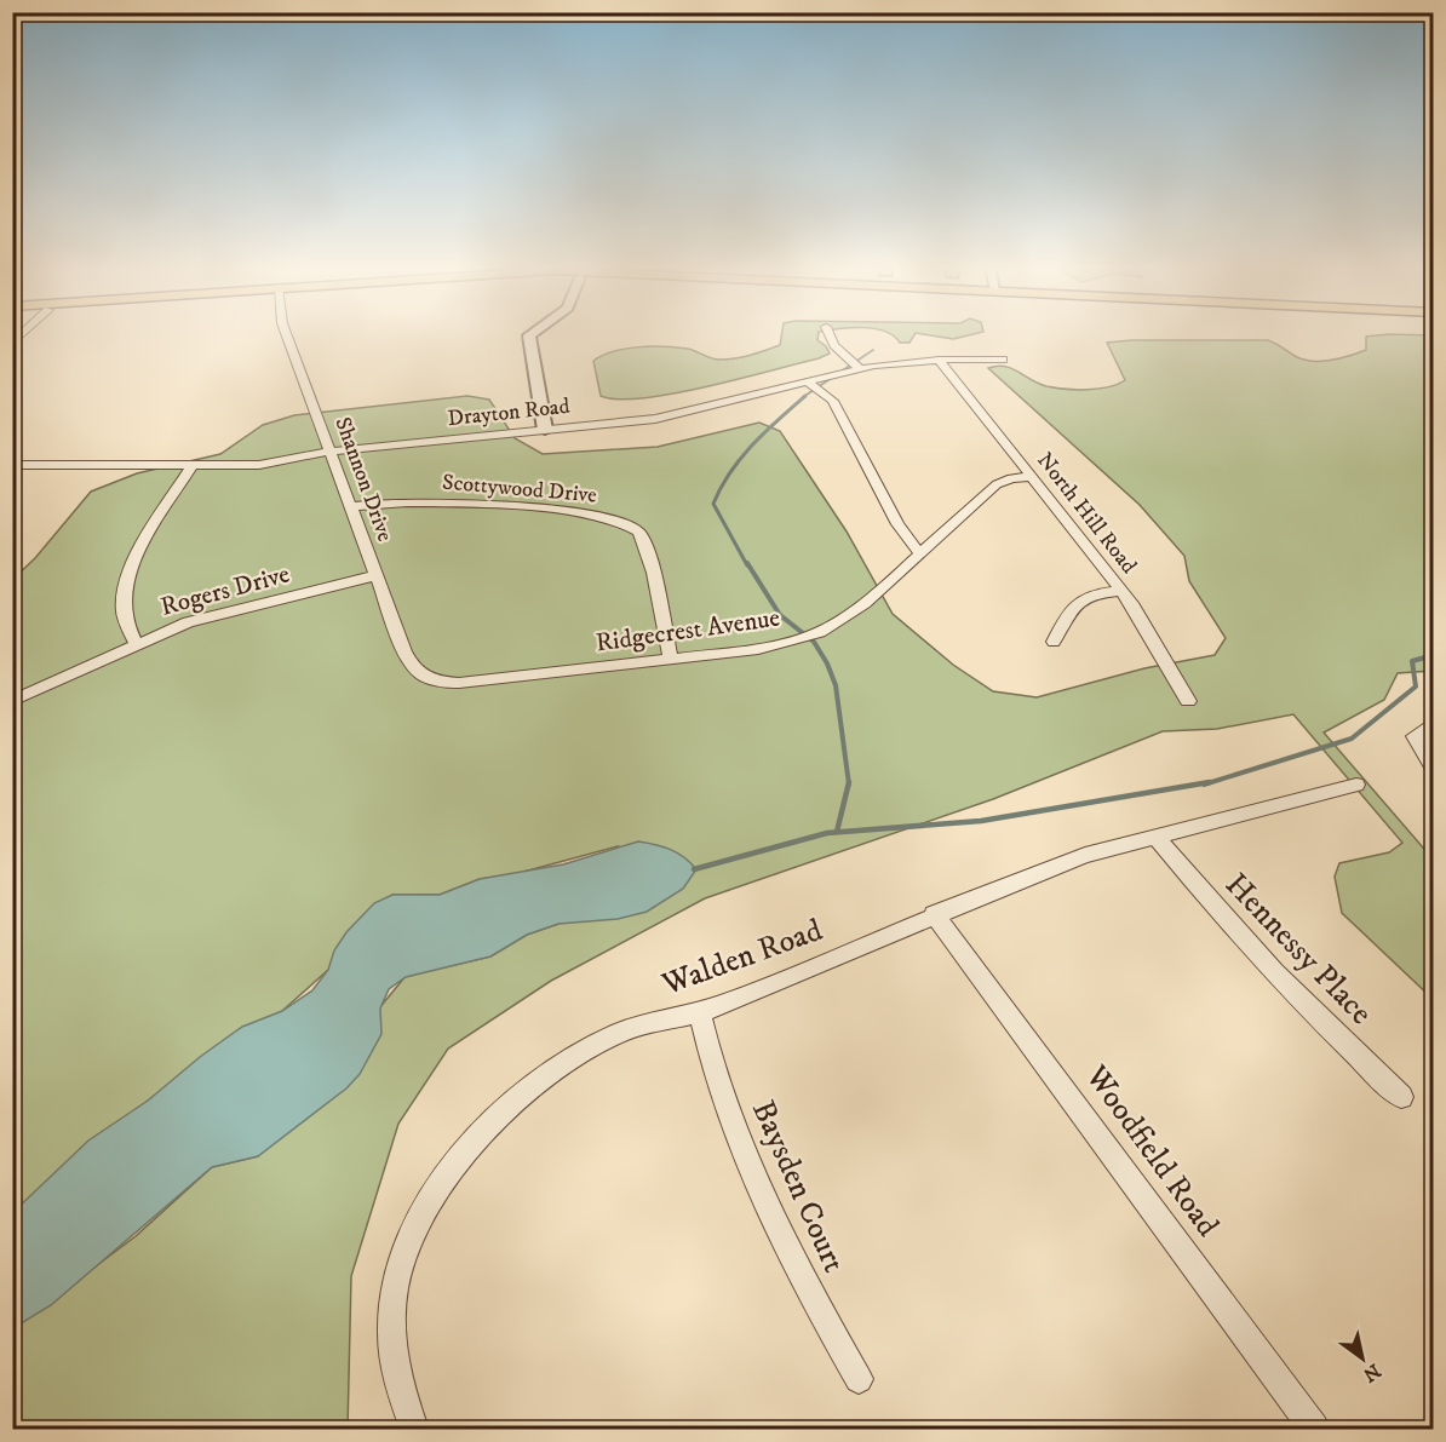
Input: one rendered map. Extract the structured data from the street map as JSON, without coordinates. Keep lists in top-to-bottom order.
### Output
{
  "streets": {
    "street": [
      "Drayton Road",
      "Shannon Drive",
      "Scottywood Drive",
      "North Hill Road",
      "Rogers Drive",
      "Ridgecrest Avenue",
      "Hennessy Place",
      "Walden Road",
      "Woodfield Road",
      "Baysden Court"
    ]
  },
  "crossings": [
    ["Drayton Road", "Shannon Drive"],
    ["Drayton Road", "North Hill Road"],
    ["Shannon Drive", "Scottywood Drive"],
    ["Shannon Drive", "Rogers Drive"],
    ["Shannon Drive", "Ridgecrest Avenue"],
    ["Scottywood Drive", "Ridgecrest Avenue"],
    ["North Hill Road", "Ridgecrest Avenue"],
    ["Hennessy Place", "Walden Road"],
    ["Walden Road", "Woodfield Road"],
    ["Walden Road", "Baysden Court"]
  ],
  "north": "bottom right"
}
